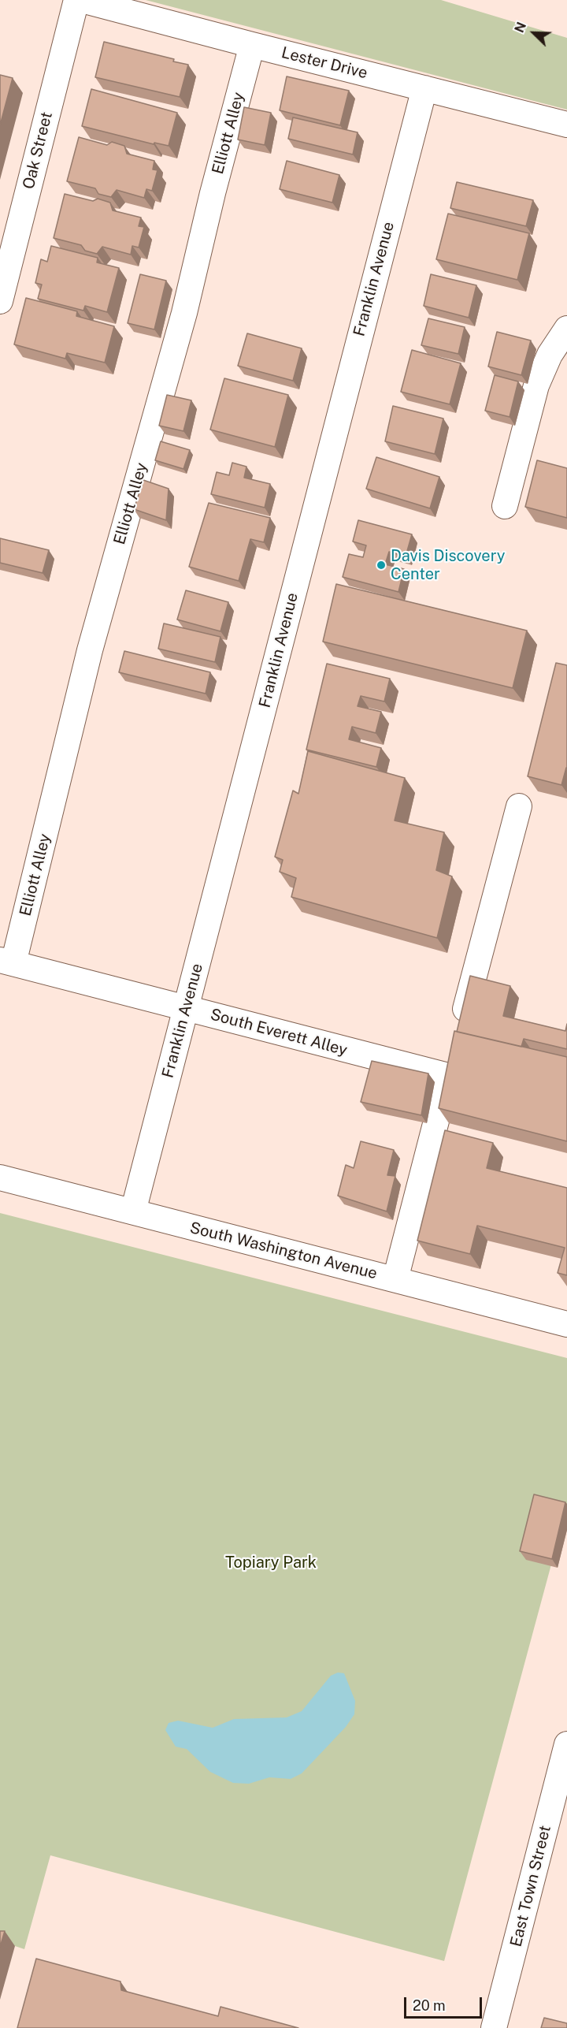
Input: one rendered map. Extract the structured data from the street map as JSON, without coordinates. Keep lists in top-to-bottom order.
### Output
{
  "streets": {
    "street": [
      "Lester Drive",
      "Elliott Alley",
      "Oak Street",
      "Franklin Avenue",
      "South Everett Alley",
      "South Washington Avenue",
      "East Town Street"
    ]
  },
  "crossings": [
    ["Lester Drive", "Elliott Alley"],
    ["Lester Drive", "Franklin Avenue"],
    ["Elliott Alley", "South Everett Alley"],
    ["Franklin Avenue", "South Everett Alley"],
    ["Franklin Avenue", "South Washington Avenue"],
    ["South Everett Alley", "South Washington Avenue"]
  ],
  "parks": ["Topiary Park"],
  "places": ["Davis Discovery Center"],
  "scale_bar": "20 m",
  "north": "top left"
}
